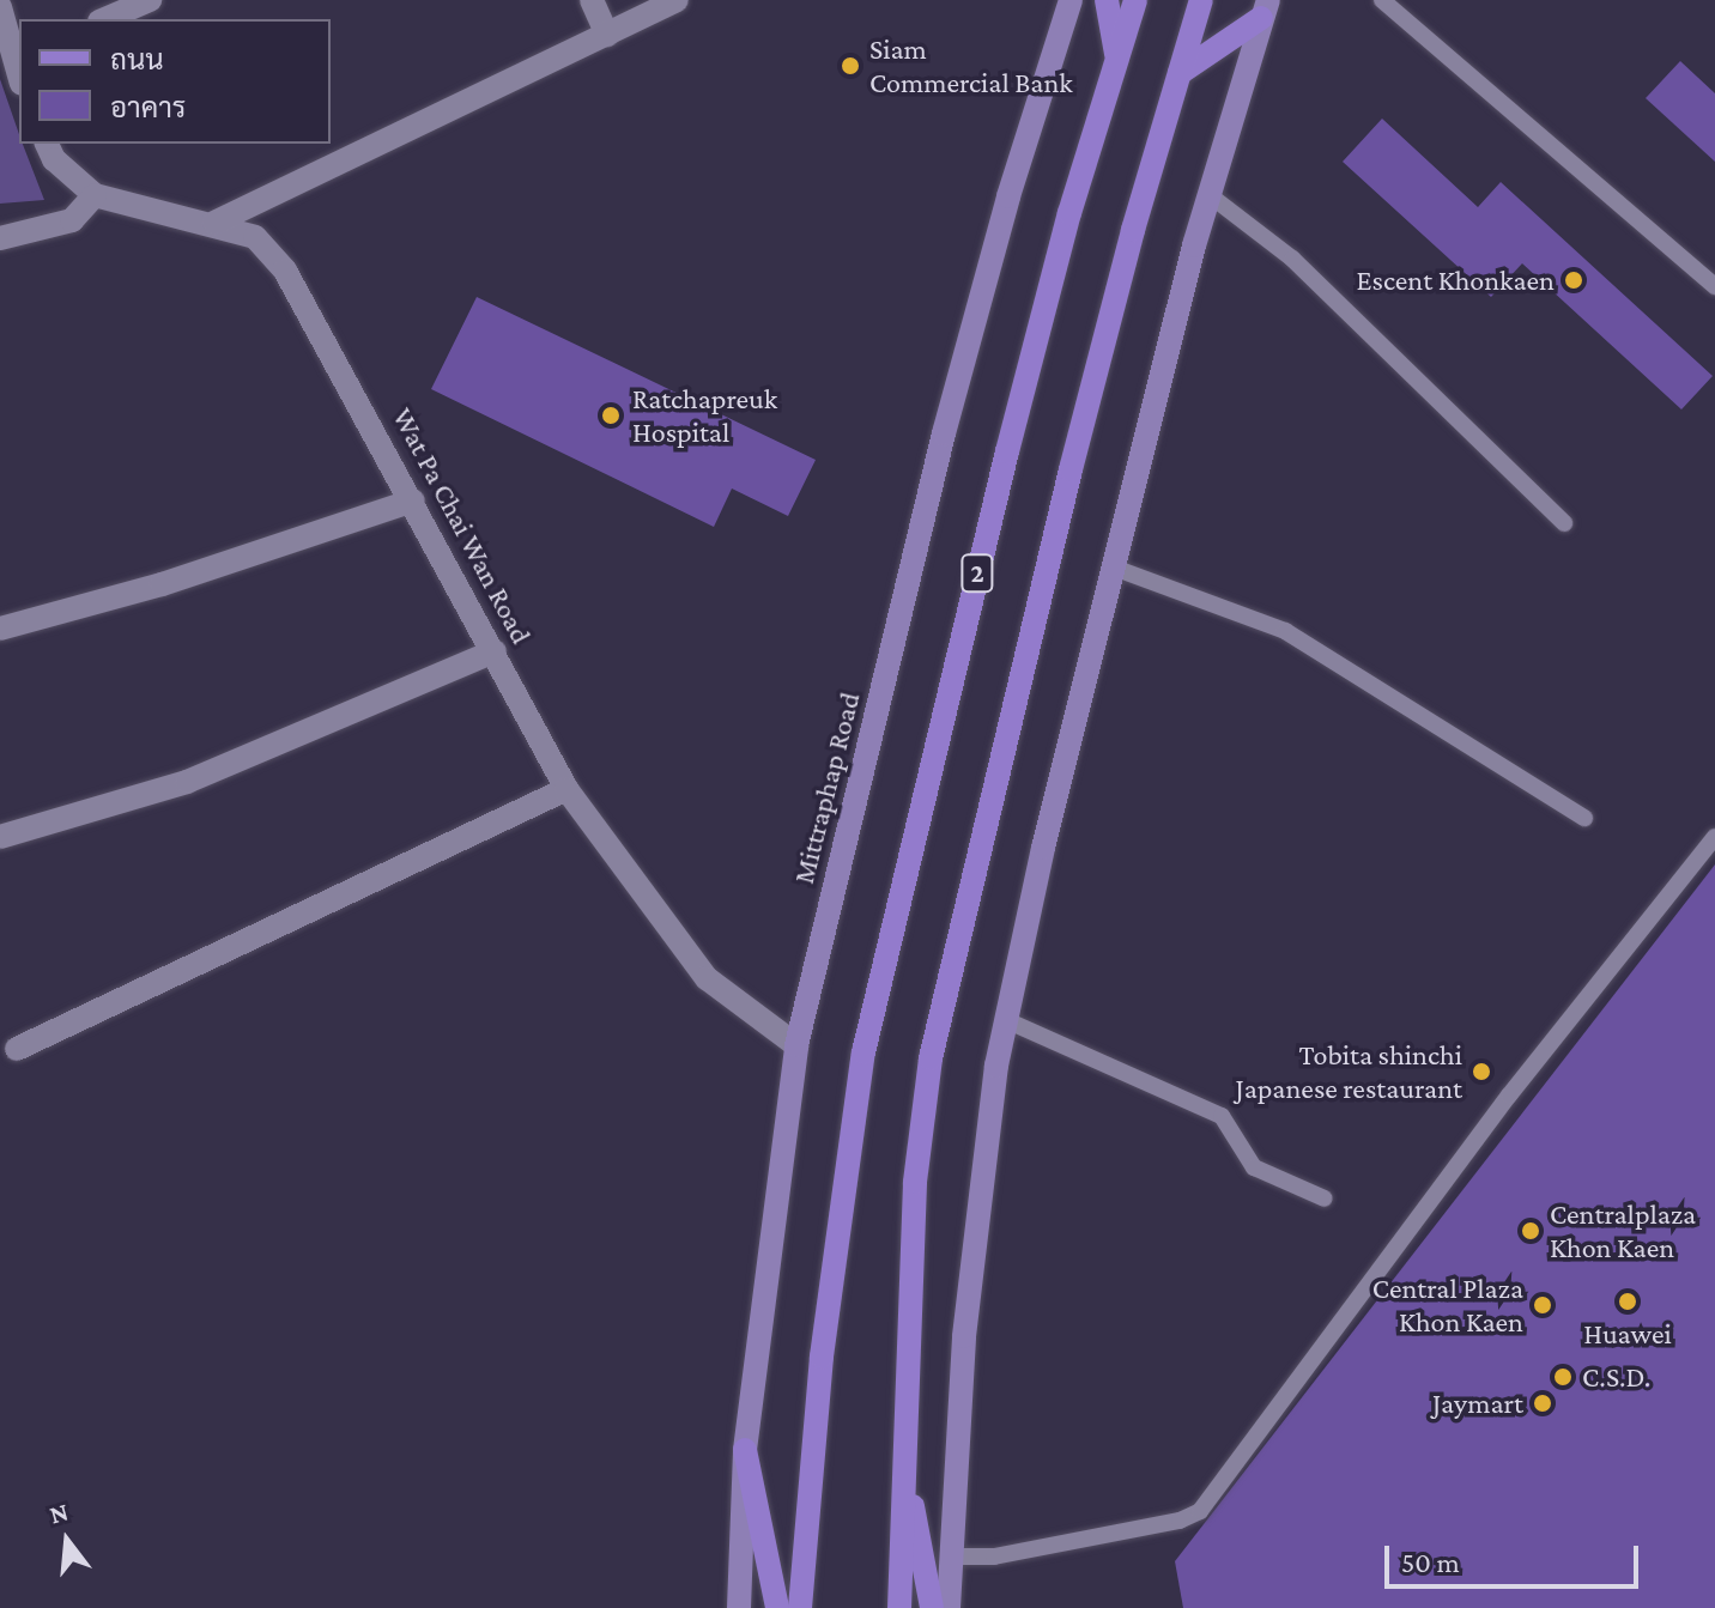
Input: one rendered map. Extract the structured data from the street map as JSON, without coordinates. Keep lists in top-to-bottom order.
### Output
{
  "streets": {
    "main road": ["2", "Mittraphap Road"],
    "street": ["Wat Pa Chai Wan Road"]
  },
  "crossings": [
    ["Wat Pa Chai Wan Road", "Mittraphap Road"]
  ],
  "places": [
    "Siam Commercial Bank",
    "Escent Khonkaen",
    "Ratchapreuk Hospital",
    "Tobita shinchi Japanese restaurant",
    "Centralplaza Khon Kaen",
    "Huawei",
    "Central Plaza Khon Kaen",
    "C.S.D.",
    "Jaymart"
  ],
  "legend": ["ถนน", "อาคาร"],
  "scale_bar": "50 m",
  "north": "top"
}
